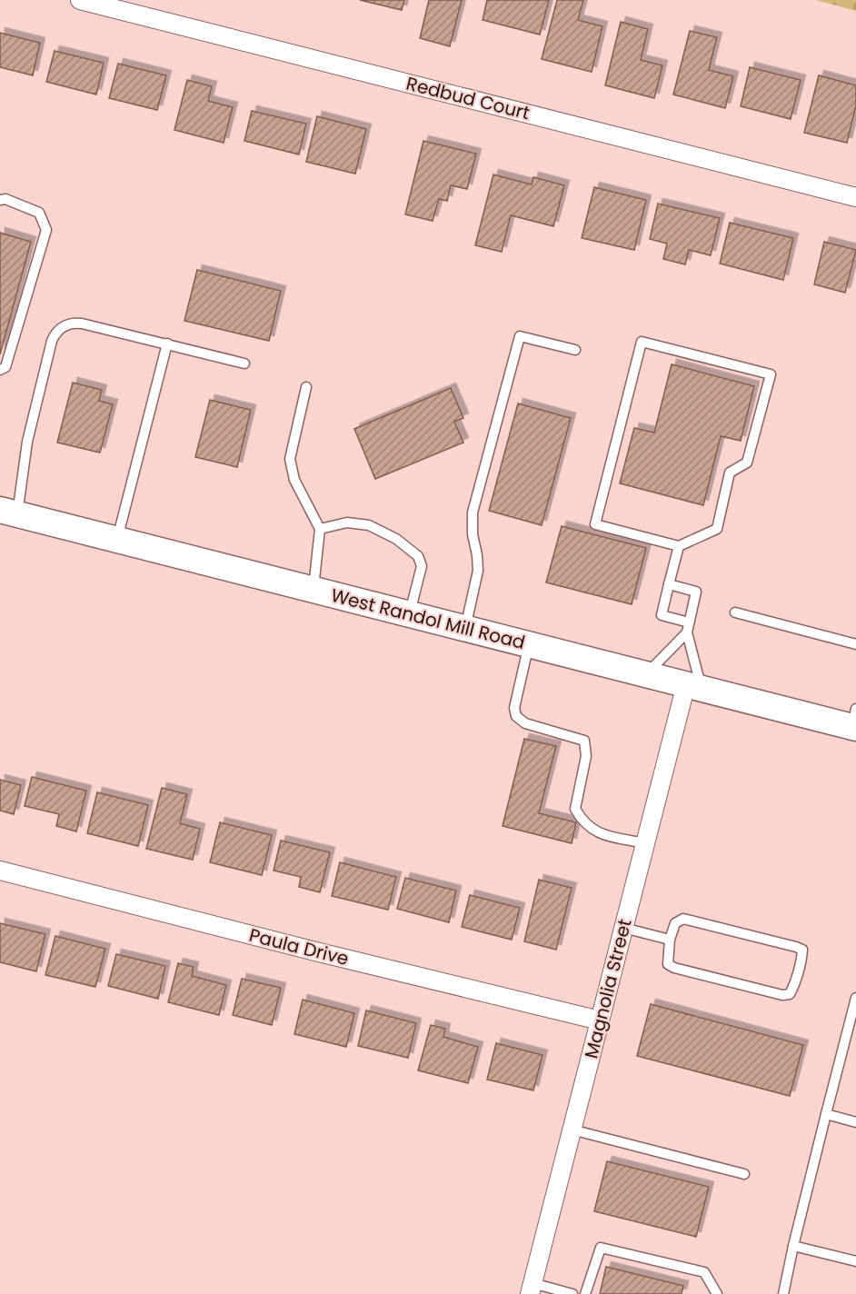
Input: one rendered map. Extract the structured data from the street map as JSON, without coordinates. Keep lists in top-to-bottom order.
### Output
{
  "streets": {
    "main road": ["West Randol Mill Road"],
    "street": ["Redbud Court", "Paula Drive", "Magnolia Street"]
  },
  "crossings": [
    ["West Randol Mill Road", "Magnolia Street"],
    ["Paula Drive", "Magnolia Street"]
  ]
}
